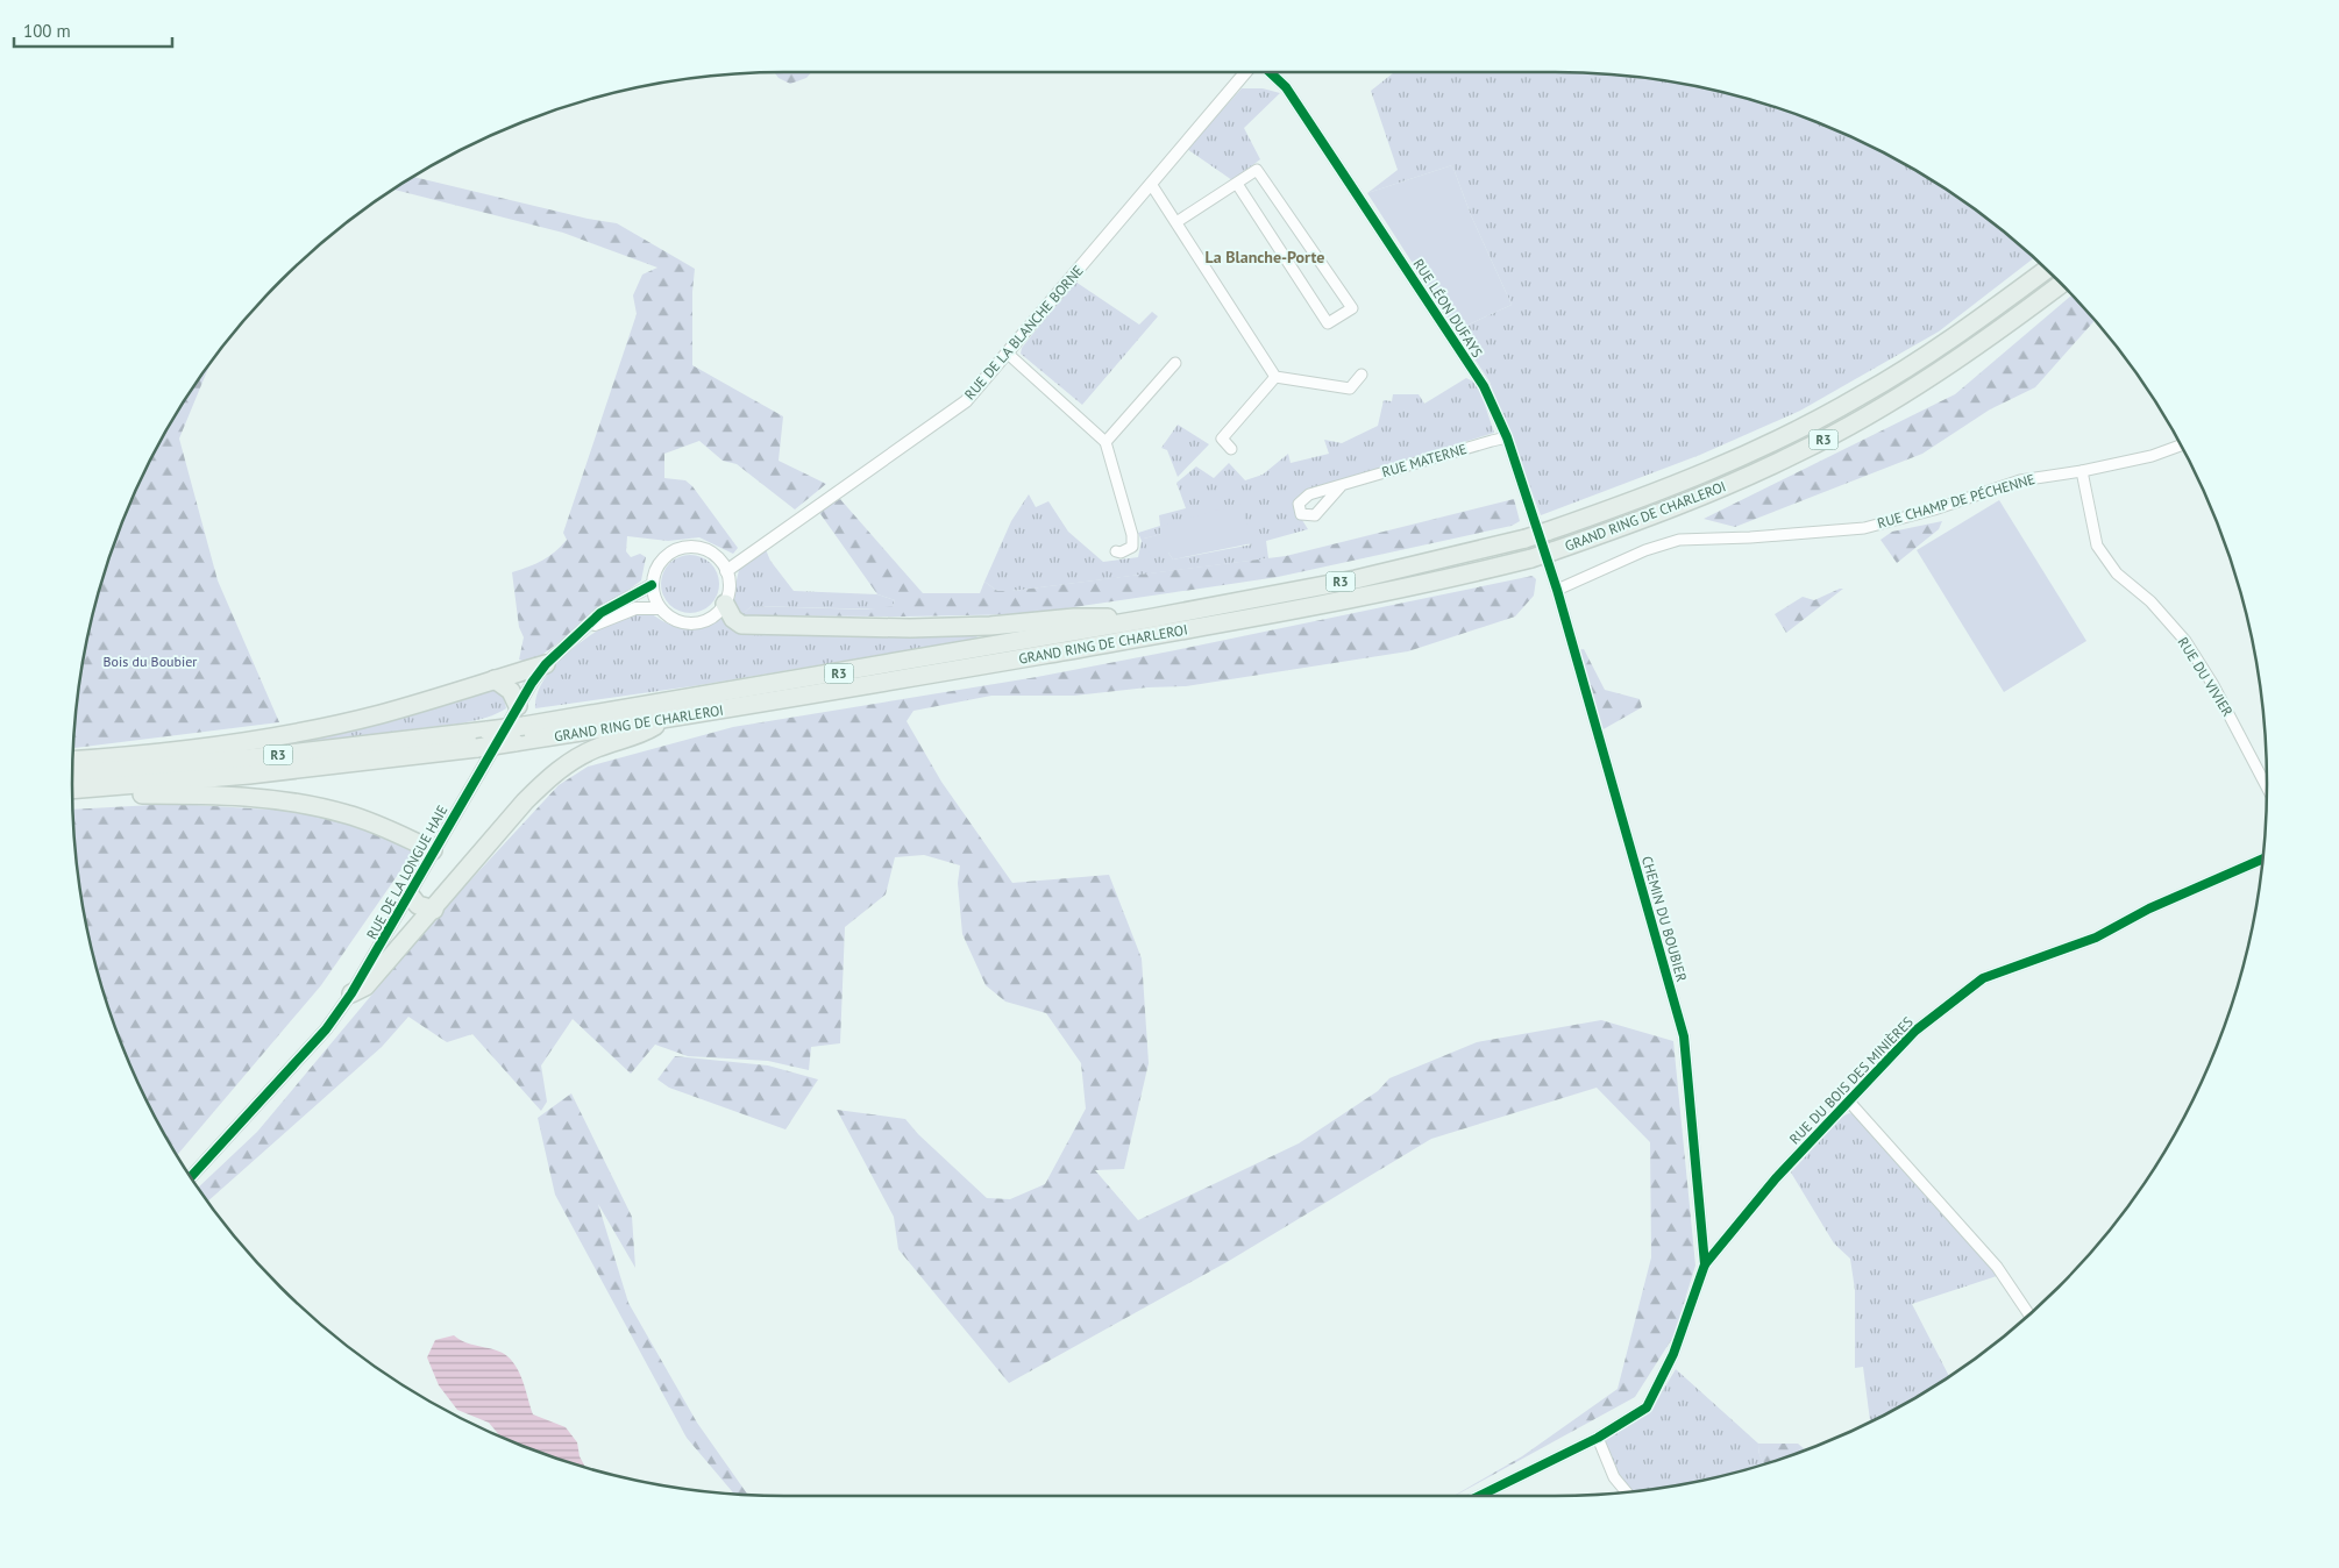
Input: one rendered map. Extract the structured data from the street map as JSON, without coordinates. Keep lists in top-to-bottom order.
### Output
{
  "streets": {
    "highway": ["R3", "GRAND RING DE CHARLEROI"],
    "street": [
      "RUE LÉON DUFAYS",
      "RUE DE LA BLANCHE BORNE",
      "RUE MATERNE",
      "RUE CHAMP DE PÉCHENNE",
      "RUE DU VIVIER",
      "RUE DE LA LONGUE HAIE",
      "CHEMIN DU BOUBIER",
      "RUE DU BOIS DES MINIÈRES"
    ]
  },
  "crossings": [
    ["RUE LÉON DUFAYS", "RUE MATERNE"],
    ["RUE LÉON DUFAYS", "RUE CHAMP DE PÉCHENNE"],
    ["RUE LÉON DUFAYS", "CHEMIN DU BOUBIER"],
    ["RUE DE LA BLANCHE BORNE", "RUE DE LA LONGUE HAIE"],
    ["RUE CHAMP DE PÉCHENNE", "RUE DU VIVIER"],
    ["RUE CHAMP DE PÉCHENNE", "CHEMIN DU BOUBIER"],
    ["CHEMIN DU BOUBIER", "RUE DU BOIS DES MINIÈRES"]
  ],
  "districts": ["La Blanche-Porte"],
  "parks": ["Bois du Boubier"],
  "scale_bar": "100 m"
}
